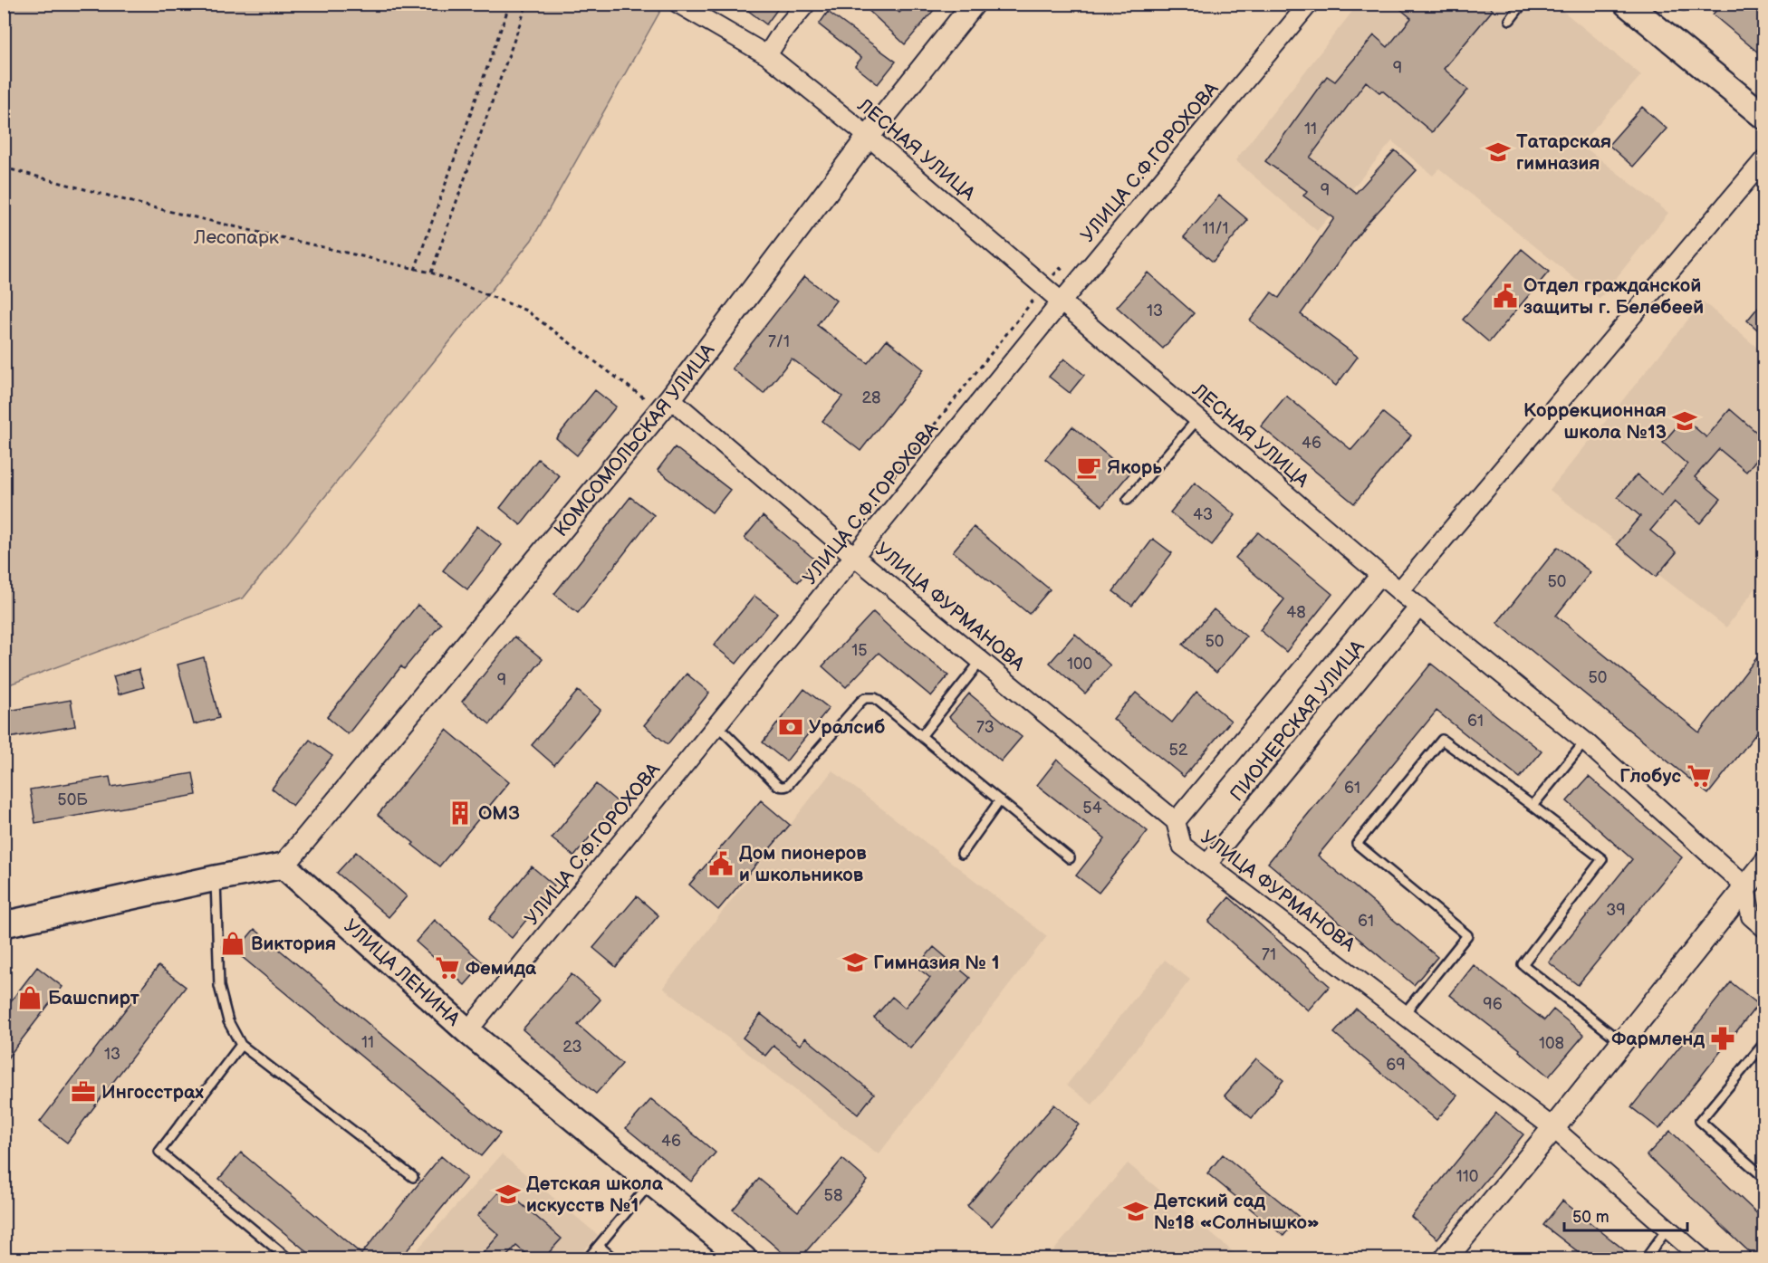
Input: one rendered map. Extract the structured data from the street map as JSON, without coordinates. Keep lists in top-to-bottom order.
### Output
{
  "streets": {
    "main road": ["УЛИЦА ЛЕНИНА"],
    "street": [
      "ЛЕСНАЯ УЛИЦА",
      "УЛИЦА С.Ф.ГОРОХОВА",
      "КОМСОМОЛЬСКАЯ УЛИЦА",
      "УЛИЦА ФУРМАНОВА",
      "ПИОНЕРСКАЯ УЛИЦА"
    ]
  },
  "crossings": [
    ["ЛЕСНАЯ УЛИЦА", "УЛИЦА С.Ф.ГОРОХОВА"],
    ["ЛЕСНАЯ УЛИЦА", "КОМСОМОЛЬСКАЯ УЛИЦА"],
    ["ЛЕСНАЯ УЛИЦА", "ПИОНЕРСКАЯ УЛИЦА"],
    ["УЛИЦА С.Ф.ГОРОХОВА", "УЛИЦА ФУРМАНОВА"],
    ["УЛИЦА С.Ф.ГОРОХОВА", "УЛИЦА ЛЕНИНА"],
    ["КОМСОМОЛЬСКАЯ УЛИЦА", "УЛИЦА ФУРМАНОВА"],
    ["КОМСОМОЛЬСКАЯ УЛИЦА", "УЛИЦА ЛЕНИНА"],
    ["УЛИЦА ФУРМАНОВА", "ПИОНЕРСКАЯ УЛИЦА"]
  ],
  "parks": ["Лесопарк"],
  "places": {
    "school or university": [
      "Татарская гимназия",
      "Коррекционная школа №13",
      "Гимназия № 1",
      "Детская школа искусств №1",
      "Детский сад №18 «Солнышко»"
    ],
    "public building": ["Отдел гражданской защиты г. Белебеей", "Дом пионеров и школьников"],
    "cafe": ["Якорь"],
    "bank": ["Уралсиб"],
    "supermarket": ["Глобус", "Фемида"],
    "building": ["ОМЗ"],
    "shop": ["Виктория", "Башспирт"],
    "pharmacy": ["Фармленд"],
    "office": ["Ингосстрах"]
  },
  "house_numbers": [
    "9",
    "11",
    "9",
    "11/1",
    "13",
    "7/1",
    "28",
    "46",
    "43",
    "50",
    "48",
    "50",
    "15",
    "100",
    "50",
    "9",
    "61",
    "73",
    "52",
    "61",
    "50Б",
    "54",
    "39",
    "61",
    "71",
    "96",
    "11",
    "108",
    "23",
    "13",
    "69",
    "46",
    "110",
    "58"
  ],
  "scale_bar": "50 m"
}
